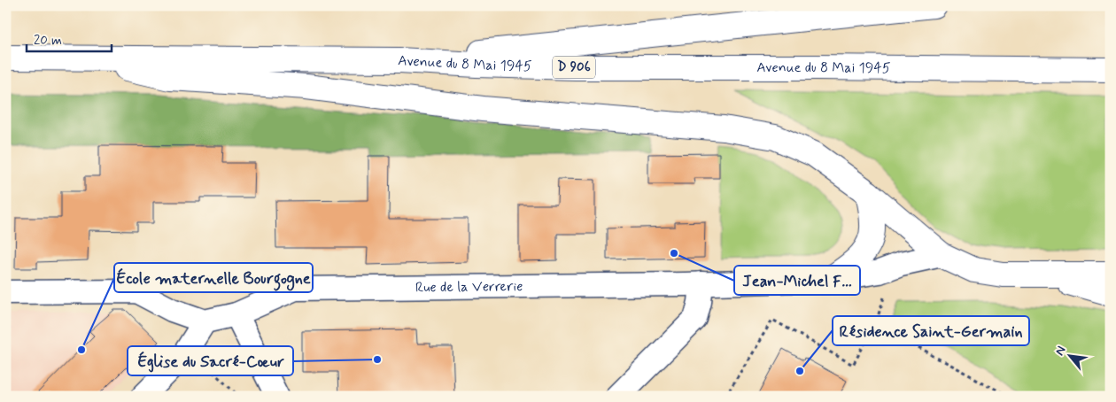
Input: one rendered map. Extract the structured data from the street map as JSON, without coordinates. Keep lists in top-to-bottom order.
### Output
{
  "streets": {
    "main road": ["Avenue du 8 Mai 1945", "D 906"],
    "street": ["Rue de la Verrerie"]
  },
  "places": [
    "Jean-Michel F...",
    "École maternelle Bourgogne",
    "Église du Sacré-Cœur",
    "Résidence Saint-Germain"
  ],
  "scale_bar": "20 m",
  "north": "top left"
}
